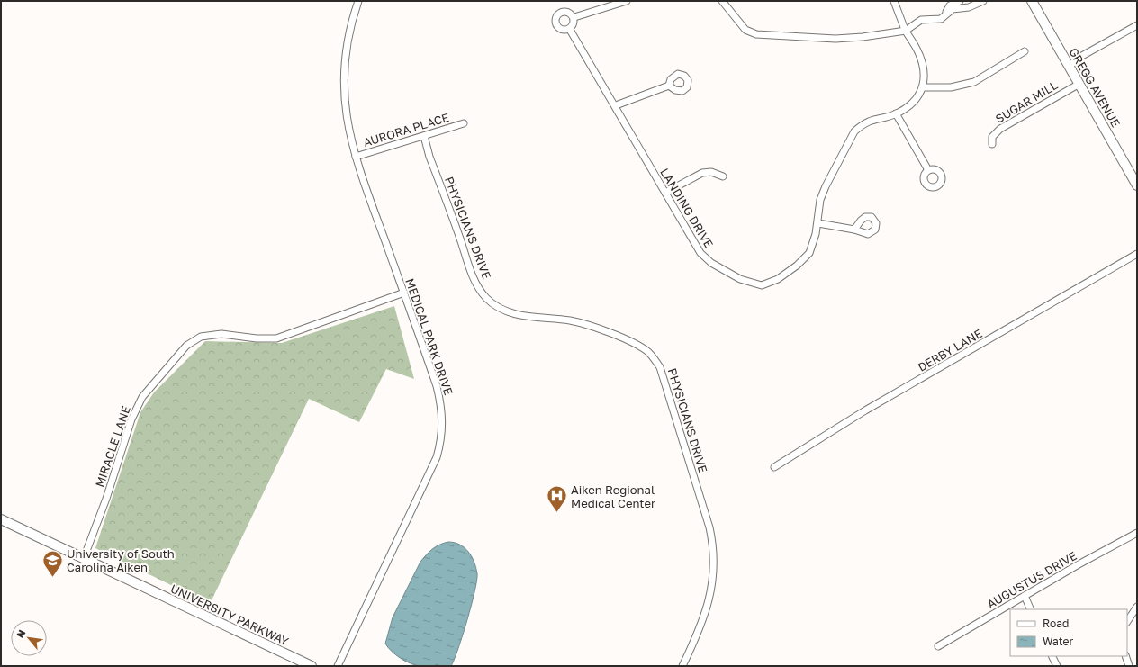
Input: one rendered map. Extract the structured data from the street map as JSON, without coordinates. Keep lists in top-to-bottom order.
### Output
{
  "streets": {
    "street": [
      "GREGG AVENUE",
      "SUGAR MILL",
      "AURORA PLACE",
      "LANDING DRIVE",
      "PHYSICIANS DRIVE",
      "MEDICAL PARK DRIVE",
      "DERBY LANE",
      "MIRACLE LANE",
      "AUGUSTUS DRIVE",
      "UNIVERSITY PARKWAY"
    ]
  },
  "crossings": [
    ["GREGG AVENUE", "SUGAR MILL"],
    ["AURORA PLACE", "PHYSICIANS DRIVE"],
    ["AURORA PLACE", "MEDICAL PARK DRIVE"],
    ["MEDICAL PARK DRIVE", "MIRACLE LANE"],
    ["MIRACLE LANE", "UNIVERSITY PARKWAY"]
  ],
  "places": {
    "hospital": ["Aiken Regional Medical Center"],
    "school or university": ["University of South Carolina Aiken"]
  },
  "legend": ["Road", "Water"],
  "north": "top left"
}
